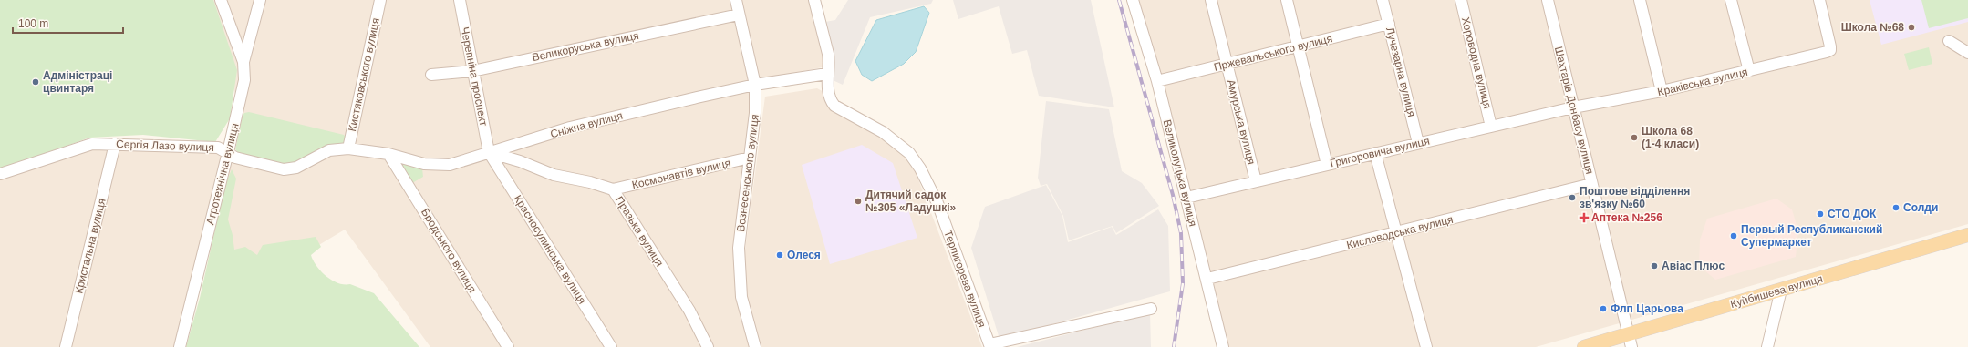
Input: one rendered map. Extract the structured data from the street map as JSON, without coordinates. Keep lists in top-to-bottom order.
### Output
{
  "streets": {
    "main road": ["Куйбишева вулиця"],
    "street": [
      "Великоруська вулиця",
      "Пржевальського вулиця",
      "Хороводна вулиця",
      "Лучезарна вулиця",
      "Кистяковського вулиця",
      "Черепніна проспект",
      "Краківська вулиця",
      "Шахтарів Донбасу вулиця",
      "Амурська вулиця",
      "Сніжна вулиця",
      "Сергія Лазо вулиця",
      "Григоровича вулиця",
      "Вознесенського вулиця",
      "Великолуцька вулиця",
      "Агротехнічна вулиця",
      "Космонавтів вулиця",
      "Празька вулиця",
      "Кисловодська вулиця",
      "Кристальна вулиця",
      "Красносулинська вулиця",
      "Бродського вулиця",
      "Терпигорева вулиця"
    ]
  },
  "crossings": [
    ["Великоруська вулиця", "Черепніна проспект"],
    ["Великоруська вулиця", "Вознесенського вулиця"],
    ["Пржевальського вулиця", "Лучезарна вулиця"],
    ["Пржевальського вулиця", "Амурська вулиця"],
    ["Пржевальського вулиця", "Великолуцька вулиця"],
    ["Хороводна вулиця", "Григоровича вулиця"],
    ["Лучезарна вулиця", "Григоровича вулиця"],
    ["Кистяковського вулиця", "Сніжна вулиця"],
    ["Кистяковського вулиця", "Сергія Лазо вулиця"],
    ["Черепніна проспект", "Сніжна вулиця"],
    ["Черепніна проспект", "Празька вулиця"],
    ["Черепніна проспект", "Красносулинська вулиця"],
    ["Краківська вулиця", "Шахтарів Донбасу вулиця"],
    ["Краківська вулиця", "Григоровича вулиця"],
    ["Шахтарів Донбасу вулиця", "Григоровича вулиця"],
    ["Шахтарів Донбасу вулиця", "Кисловодська вулиця"],
    ["Шахтарів Донбасу вулиця", "Куйбишева вулиця"],
    ["Амурська вулиця", "Григоровича вулиця"],
    ["Сніжна вулиця", "Сергія Лазо вулиця"],
    ["Сніжна вулиця", "Вознесенського вулиця"],
    ["Сніжна вулиця", "Празька вулиця"],
    ["Сніжна вулиця", "Красносулинська вулиця"],
    ["Сніжна вулиця", "Бродського вулиця"],
    ["Сніжна вулиця", "Терпигорева вулиця"],
    ["Сергія Лазо вулиця", "Агротехнічна вулиця"],
    ["Сергія Лазо вулиця", "Кристальна вулиця"],
    ["Григоровича вулиця", "Великолуцька вулиця"],
    ["Вознесенського вулиця", "Космонавтів вулиця"],
    ["Великолуцька вулиця", "Кисловодська вулиця"],
    ["Космонавтів вулиця", "Празька вулиця"],
    ["Празька вулиця", "Красносулинська вулиця"]
  ],
  "places": {
    "other": [
      "Школа №68",
      "Адміністраці цвинтаря",
      "Школа 68 (1-4 класи)",
      "Поштове відділення зв'язку №60",
      "Дитячий садок №305 «Ладушкі»",
      "Солди",
      "СТО ДОК",
      "Первый Республиканский Супермаркет",
      "Олеся",
      "Авіас Плюс",
      "Флп Царьова"
    ],
    "health": ["Аптека №256"]
  },
  "scale_bar": "100 m"
}
